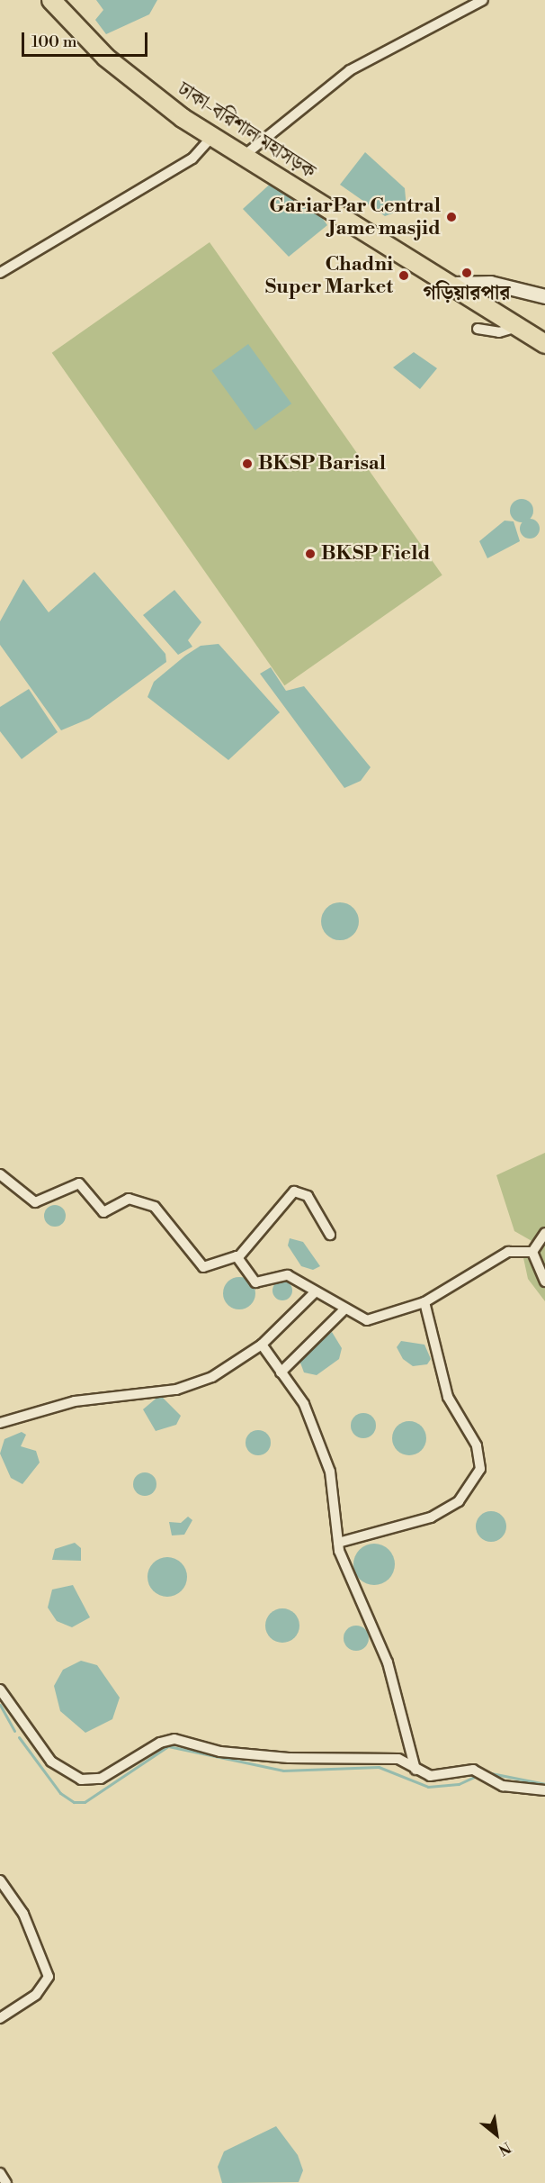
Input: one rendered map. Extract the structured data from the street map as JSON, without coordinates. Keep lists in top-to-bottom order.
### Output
{
  "streets": {
    "highway": ["ঢাকা-বরিশাল মহাসড়ক"]
  },
  "places": [
    "GariarPar Central Jame masjid",
    "গড়িয়ারপার",
    "Chadni Super Market",
    "BKSP Barisal",
    "BKSP Field"
  ],
  "scale_bar": "100 m",
  "north": "bottom right"
}
